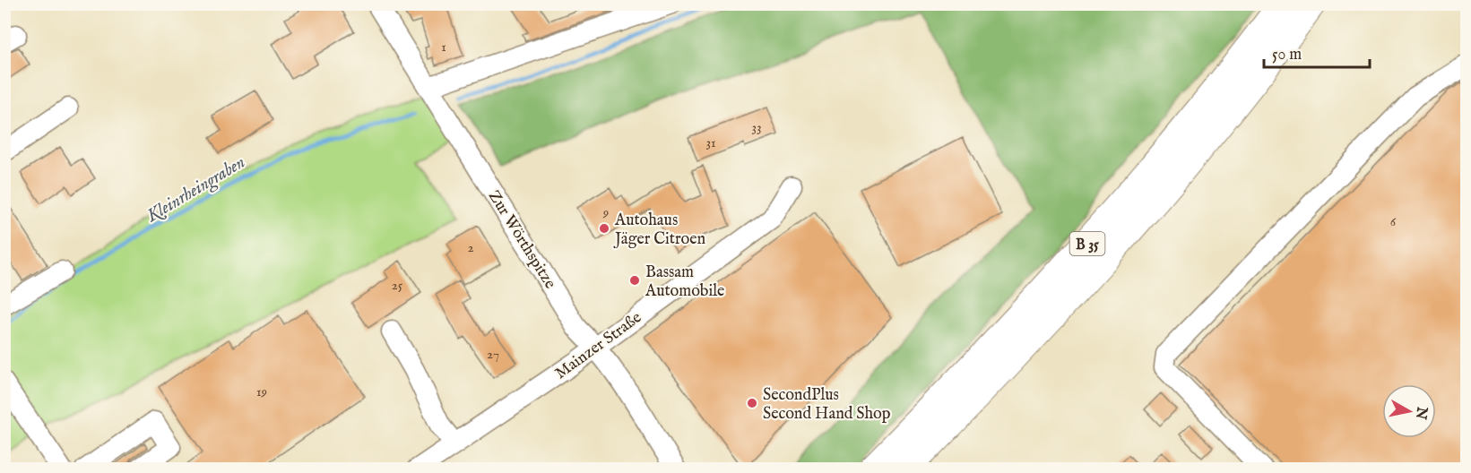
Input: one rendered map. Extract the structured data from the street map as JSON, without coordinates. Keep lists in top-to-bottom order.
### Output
{
  "streets": {
    "highway": ["B 35"],
    "street": ["Zur Wörthspitze", "Mainzer Straße"]
  },
  "crossings": [
    ["Zur Wörthspitze", "Mainzer Straße"]
  ],
  "water": ["Kleinrheingraben"],
  "places": ["Autohaus Jäger Citroen", "Bassam Automobile", "SecondPlus Second Hand Shop"],
  "house_numbers": [
    "1",
    "33",
    "31",
    "9",
    "6",
    "2",
    "25",
    "27",
    "19"
  ],
  "scale_bar": "50 m",
  "north": "right"
}
